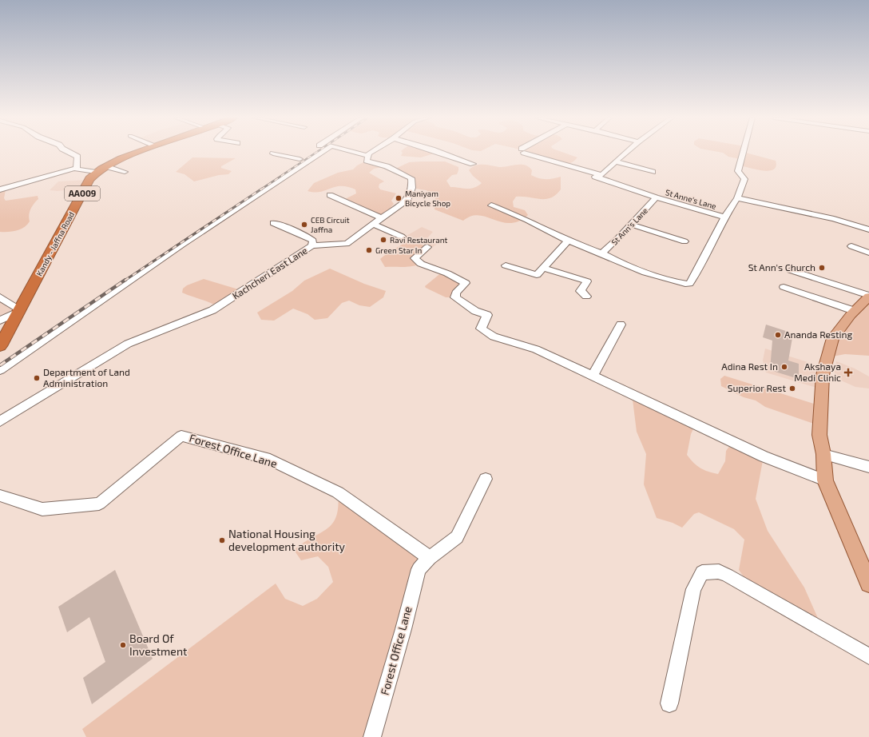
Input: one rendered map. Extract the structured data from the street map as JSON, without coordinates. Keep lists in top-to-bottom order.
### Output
{
  "streets": {
    "highway": ["AA009", "Kandy - Jaffna Road"],
    "street": [
      "St Anne's Lane",
      "St Ann's Lane",
      "Kachcheri East Lane",
      "Forest Office Lane"
    ]
  },
  "crossings": [
    ["St Anne's Lane", "St Ann's Lane"]
  ],
  "places": {
    "other": [
      "Maniyam Bicycle Shop",
      "CEB Circuit Jaffna",
      "Ravi Restaurant",
      "Green Star In",
      "St Ann's Church",
      "Ananda Resting",
      "Adina Rest In",
      "Department of Land Administration",
      "Superior Rest",
      "National Housing development authority",
      "Board Of Investment"
    ],
    "health": ["Akshaya Medi Clinic"]
  }
}
